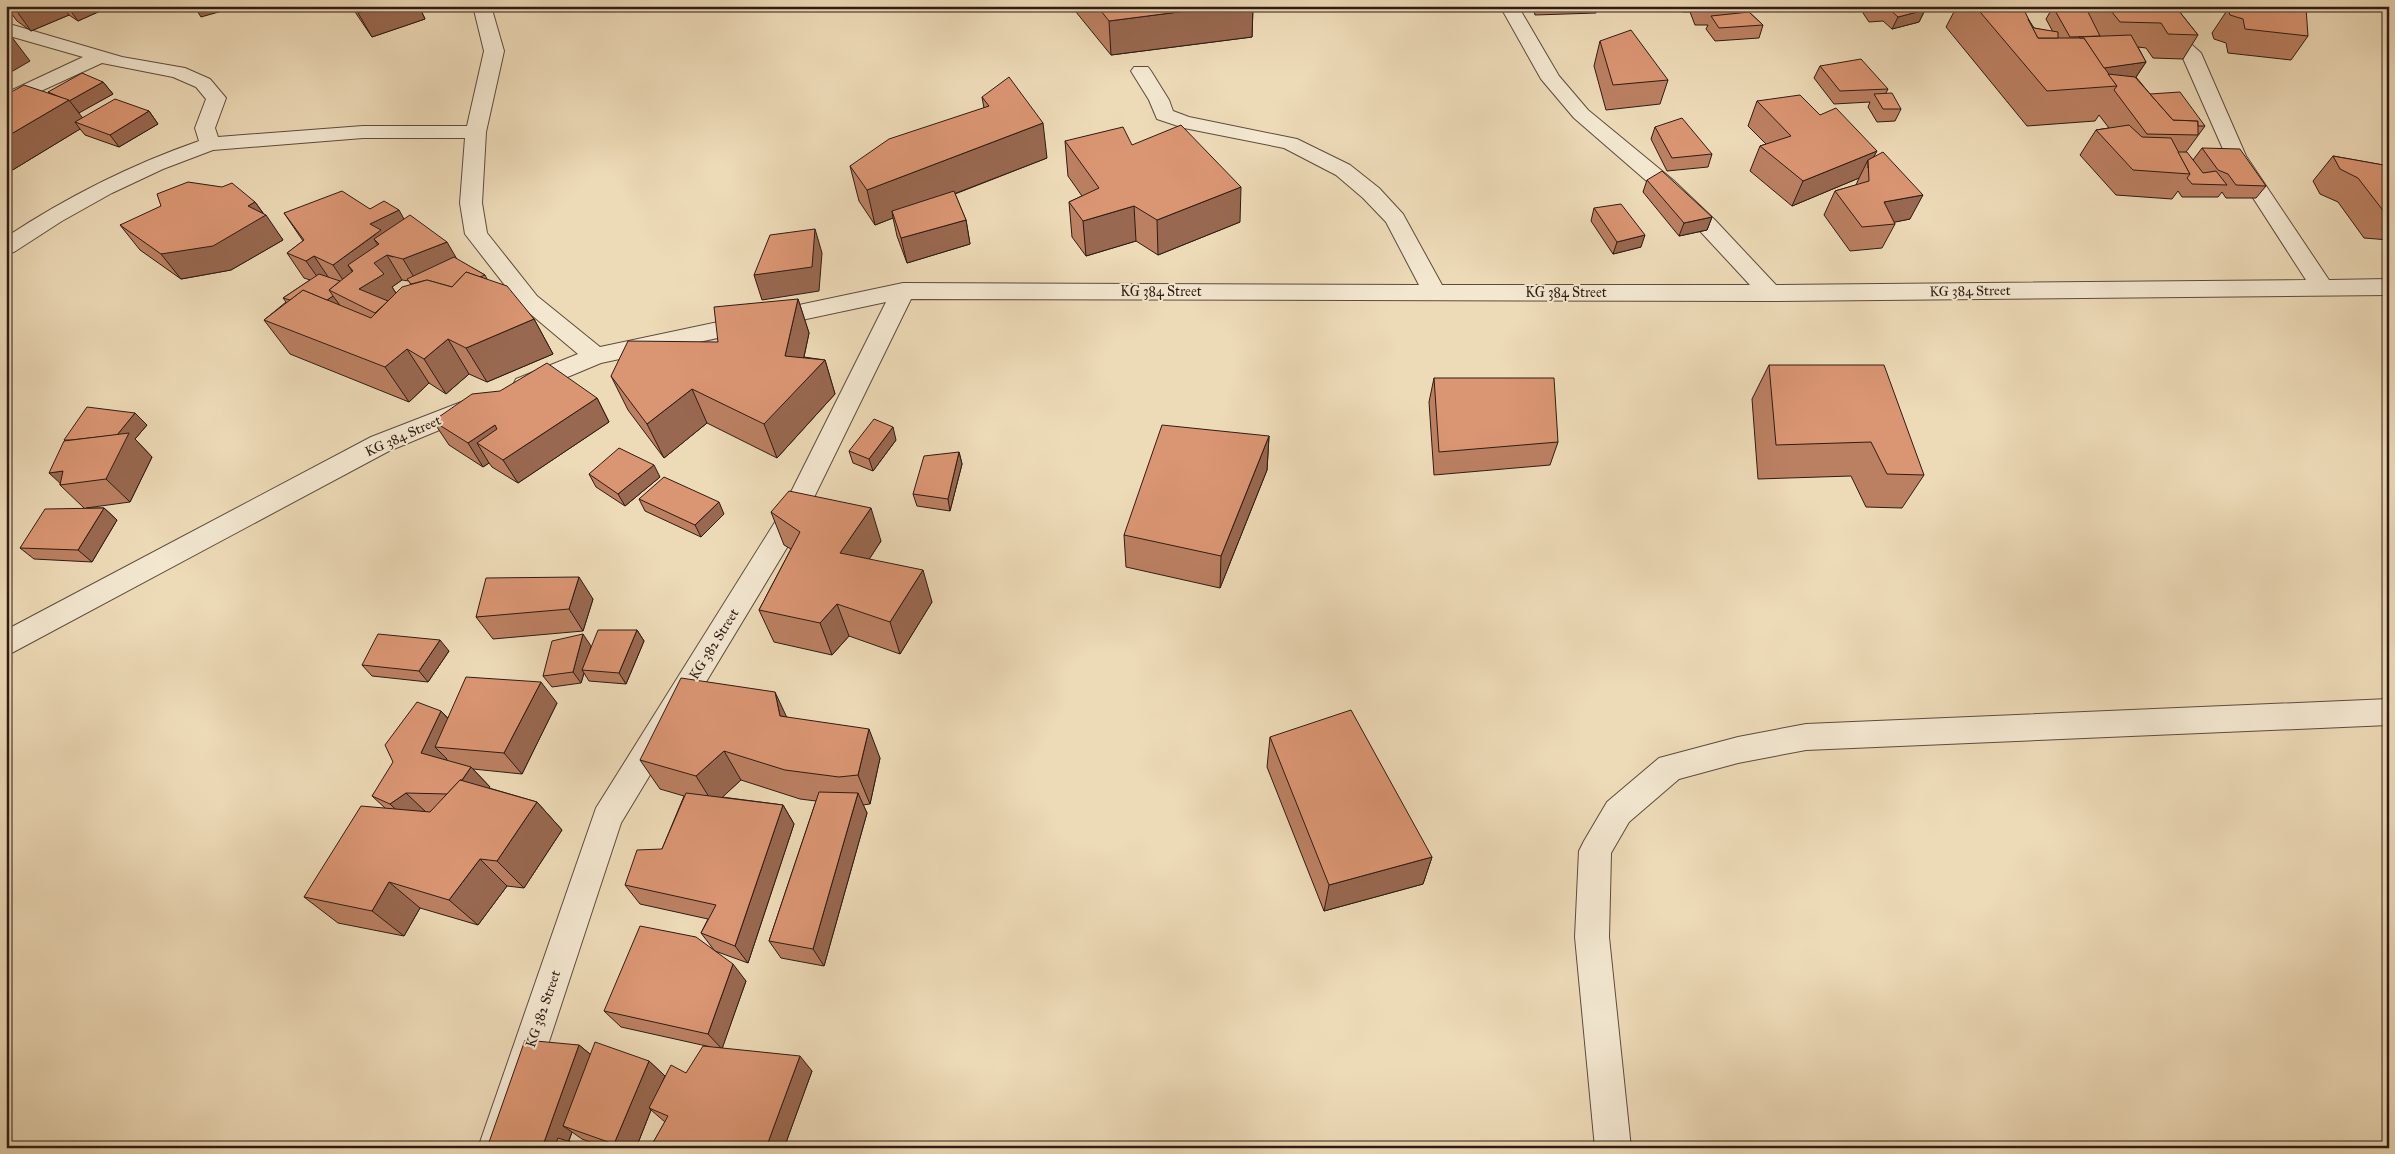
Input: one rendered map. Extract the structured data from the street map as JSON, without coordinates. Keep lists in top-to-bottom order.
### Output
{
  "streets": {
    "street": ["KG 384 Street", "KG 382 Street"]
  },
  "crossings": [
    ["KG 384 Street", "KG 382 Street"]
  ]
}
